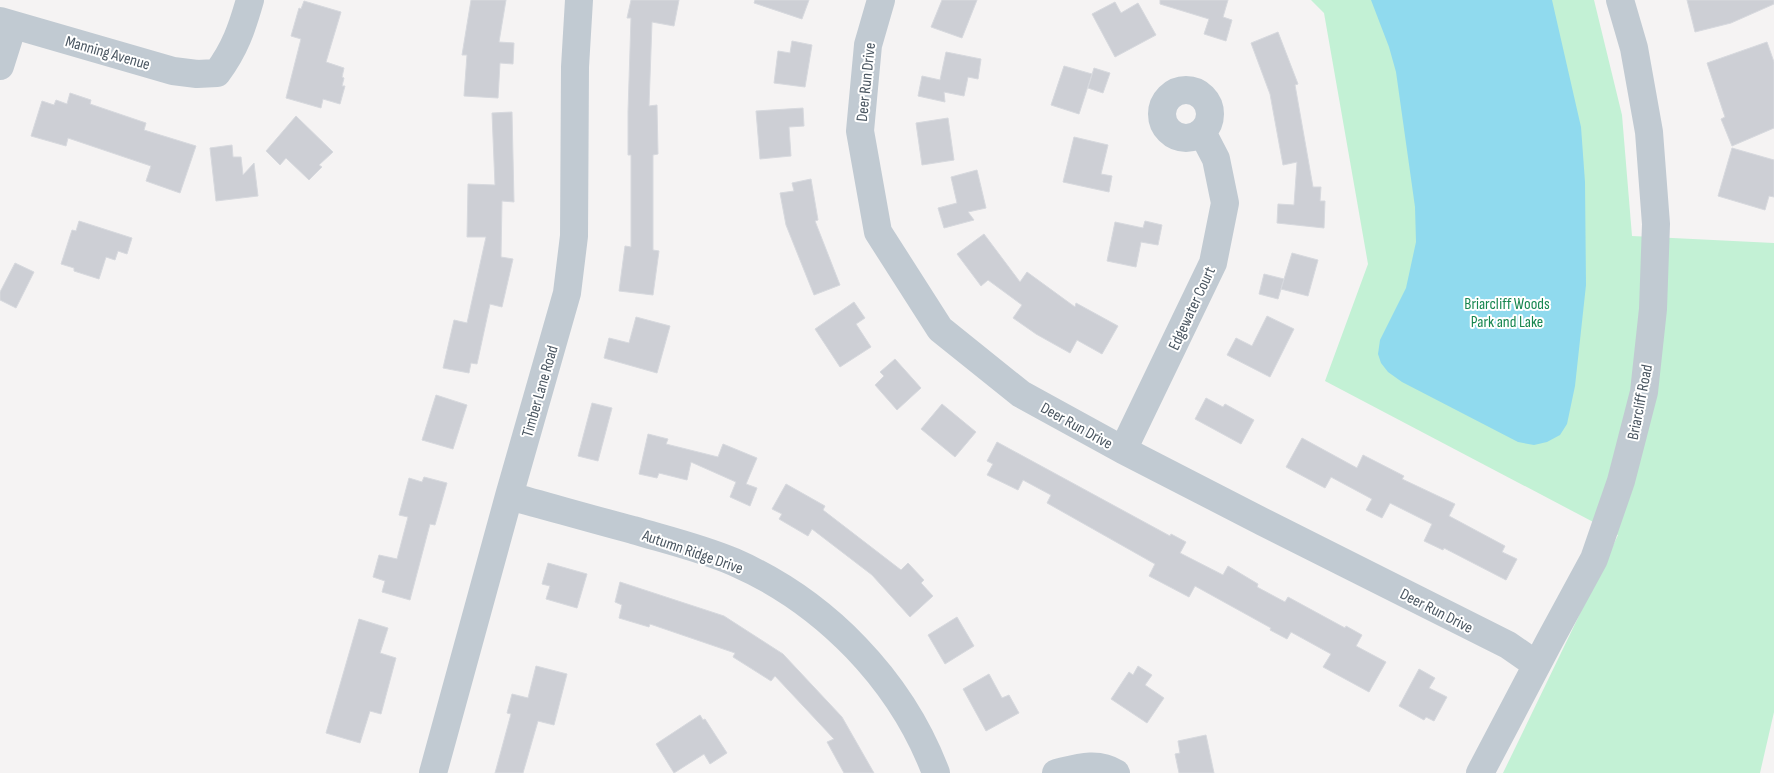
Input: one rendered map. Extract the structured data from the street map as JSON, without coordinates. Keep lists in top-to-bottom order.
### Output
{
  "streets": {
    "street": [
      "Manning Avenue",
      "Deer Run Drive",
      "Edgewater Court",
      "Timber Lane Road",
      "Briarcliff Road",
      "Autumn Ridge Drive"
    ]
  },
  "crossings": [
    ["Deer Run Drive", "Edgewater Court"],
    ["Deer Run Drive", "Briarcliff Road"],
    ["Timber Lane Road", "Autumn Ridge Drive"]
  ],
  "parks": ["Briarcliff Woods Park and Lake"]
}
